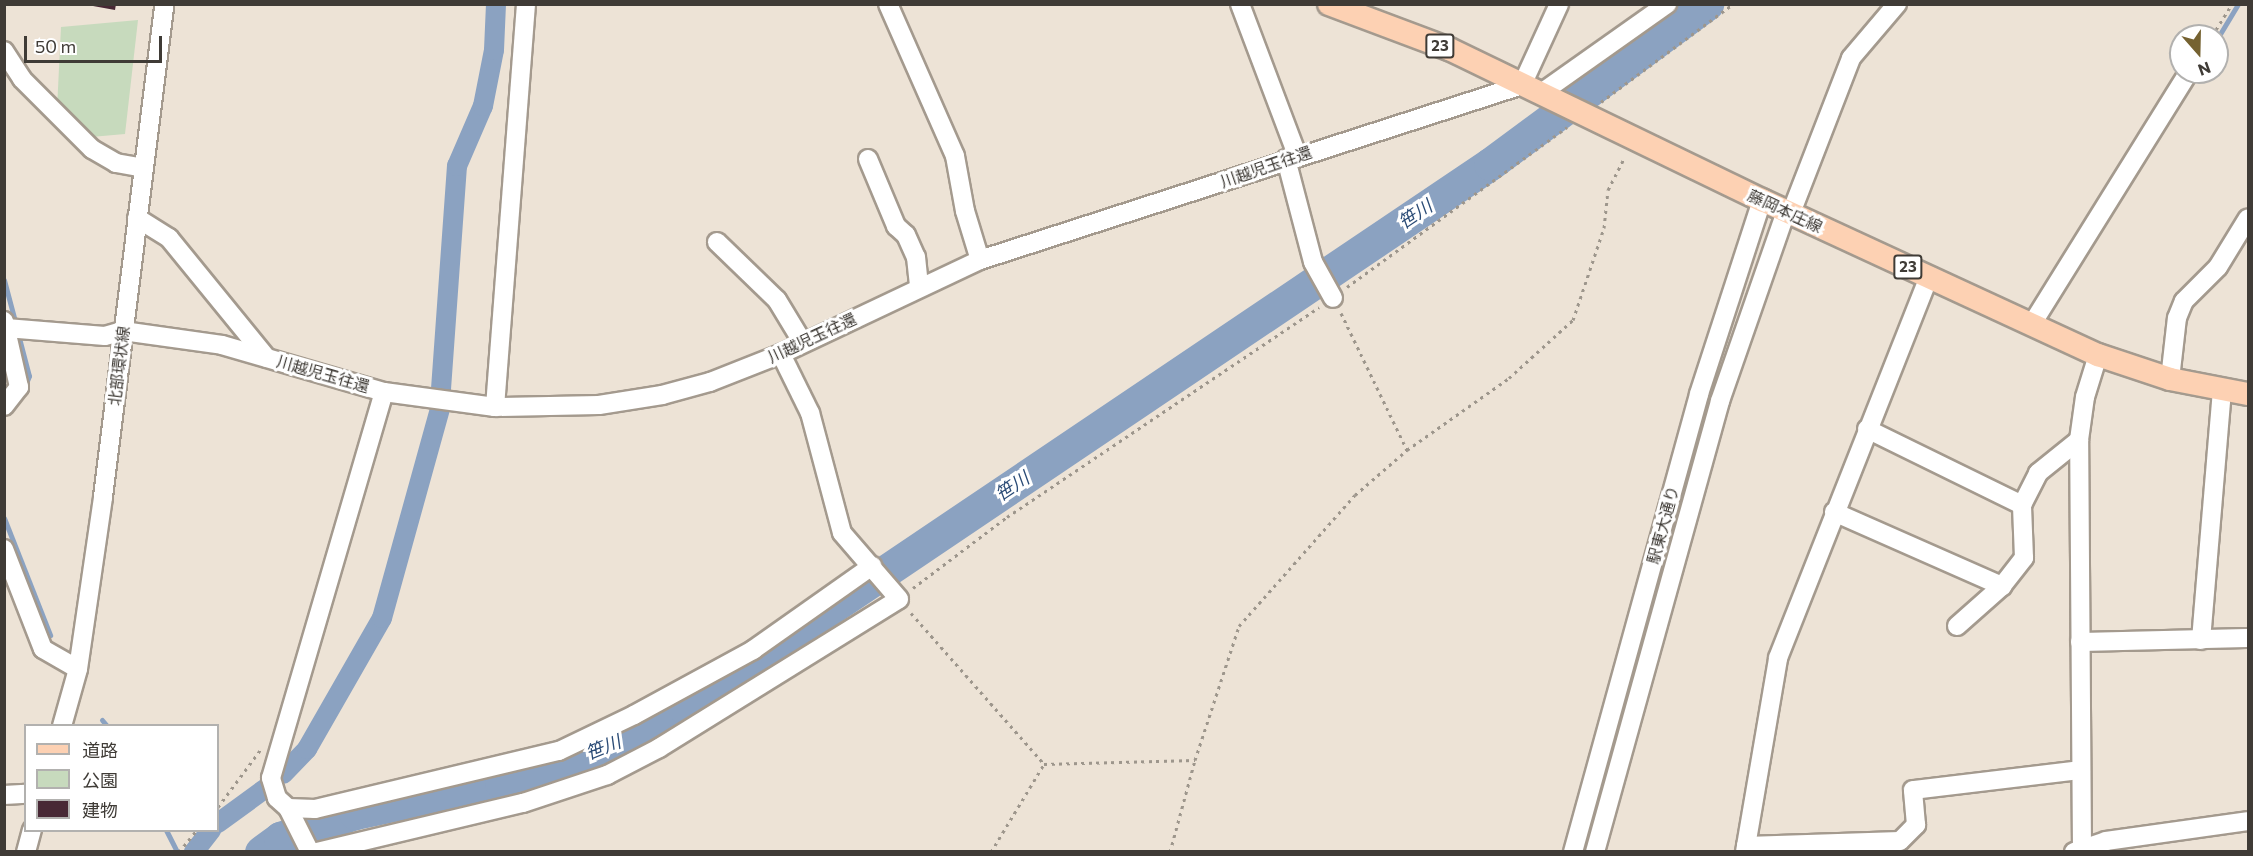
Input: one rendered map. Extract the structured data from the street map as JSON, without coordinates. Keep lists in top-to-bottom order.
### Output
{
  "streets": {
    "main road": ["23", "藤岡本庄線"],
    "street": ["川越児玉往還", "北部環状線", "駅東大通り"]
  },
  "crossings": [
    ["川越児玉往還", "藤岡本庄線"],
    ["川越児玉往還", "北部環状線"],
    ["藤岡本庄線", "駅東大通り"]
  ],
  "water": ["笹川"],
  "legend": ["道路", "公園", "建物"],
  "scale_bar": "50 m",
  "north": "bottom"
}
